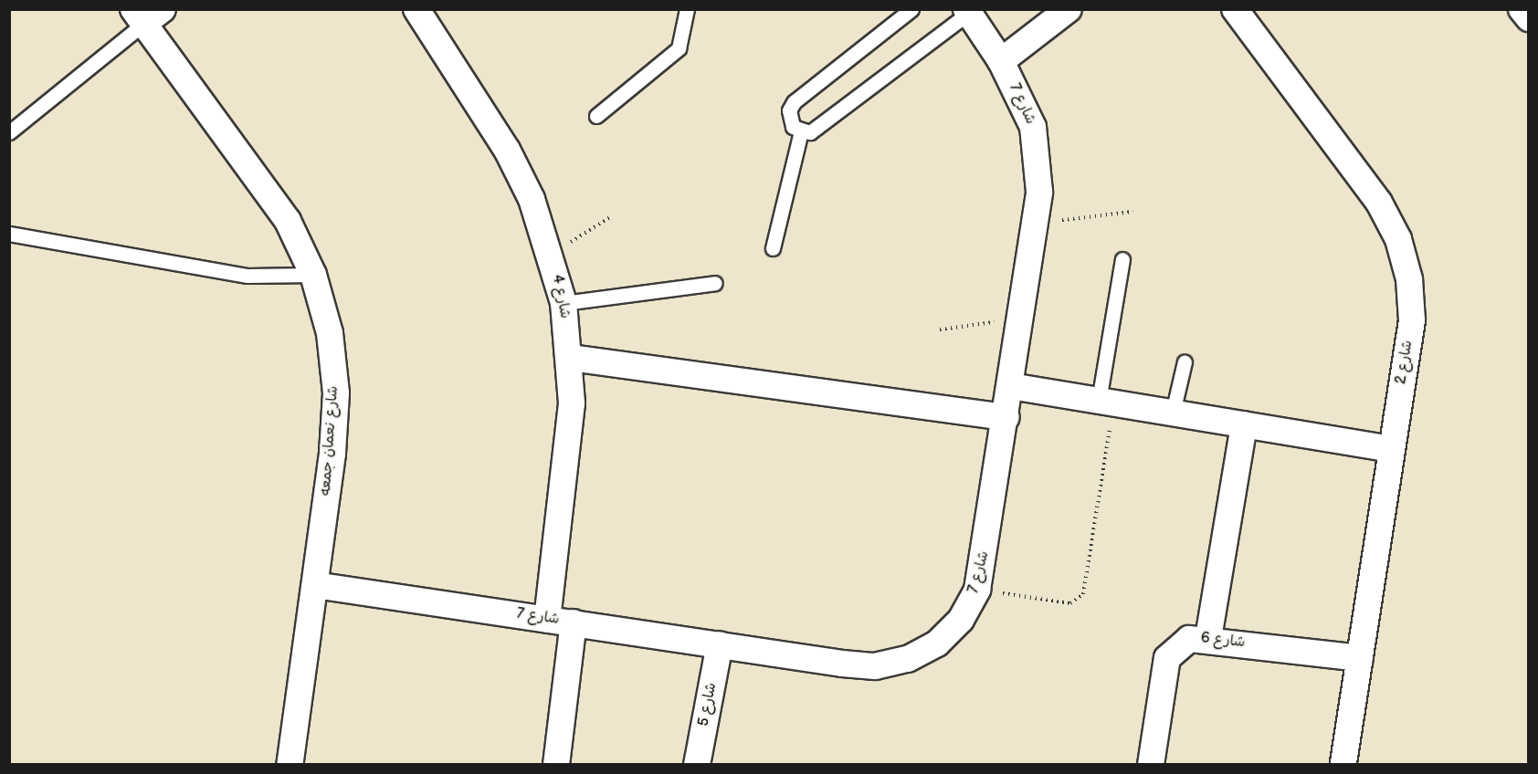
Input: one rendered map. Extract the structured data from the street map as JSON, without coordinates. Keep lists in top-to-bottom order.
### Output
{
  "streets": {
    "street": [
      "شارع 7",
      "شارع 4",
      "شارع 2",
      "شارع نعمان جمعه",
      "شارع 6",
      "شارع 5"
    ]
  },
  "crossings": [
    ["شارع 7", "شارع 4"],
    ["شارع 7", "شارع نعمان جمعه"],
    ["شارع 7", "شارع 5"],
    ["شارع 2", "شارع 6"]
  ]
}
